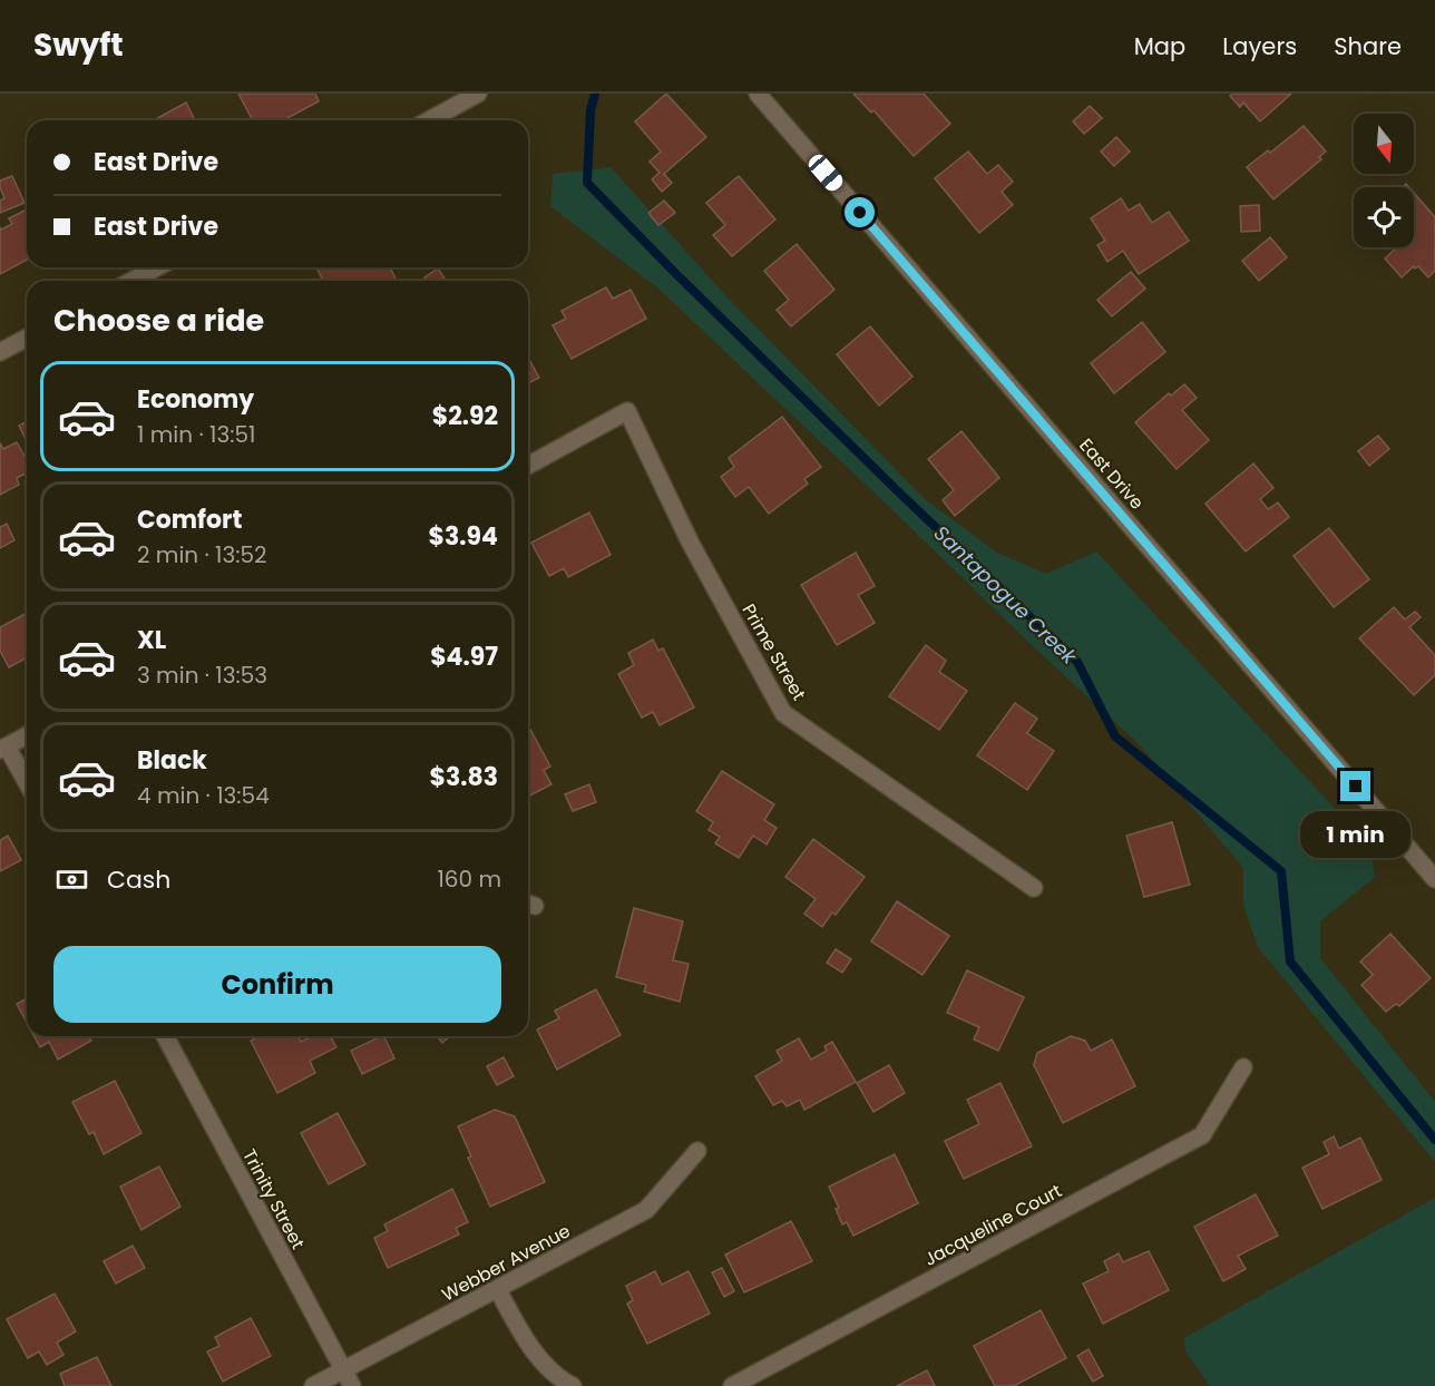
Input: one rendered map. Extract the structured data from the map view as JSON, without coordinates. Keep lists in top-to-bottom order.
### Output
{
  "streets": {
    "street": [
      "East Drive",
      "Prime Street",
      "Trinity Street",
      "Jacqueline Court",
      "Webber Avenue"
    ]
  },
  "crossings": [
    ["Trinity Street", "Webber Avenue"]
  ],
  "water": ["Santapogue Creek"],
  "north": "bottom",
  "page": {
    "header": "Swyft",
    "nav": ["Map", "Layers", "Share"],
    "banner": ["East Drive", "East Drive"],
    "heading": "Choose a ride",
    "list": [
      {
        "name": "Economy",
        "note": "1 min · 13:51",
        "value": "$2.92"
      },
      {
        "name": "Comfort",
        "note": "2 min · 13:52",
        "value": "$3.94"
      },
      {
        "name": "XL",
        "note": "3 min · 13:53",
        "value": "$4.97"
      },
      {
        "name": "Black",
        "note": "4 min · 13:54",
        "value": "$3.83"
      }
    ],
    "bubble": "1 min",
    "pay": ["Cash", "160 m"],
    "buttons": "Confirm"
  }
}
